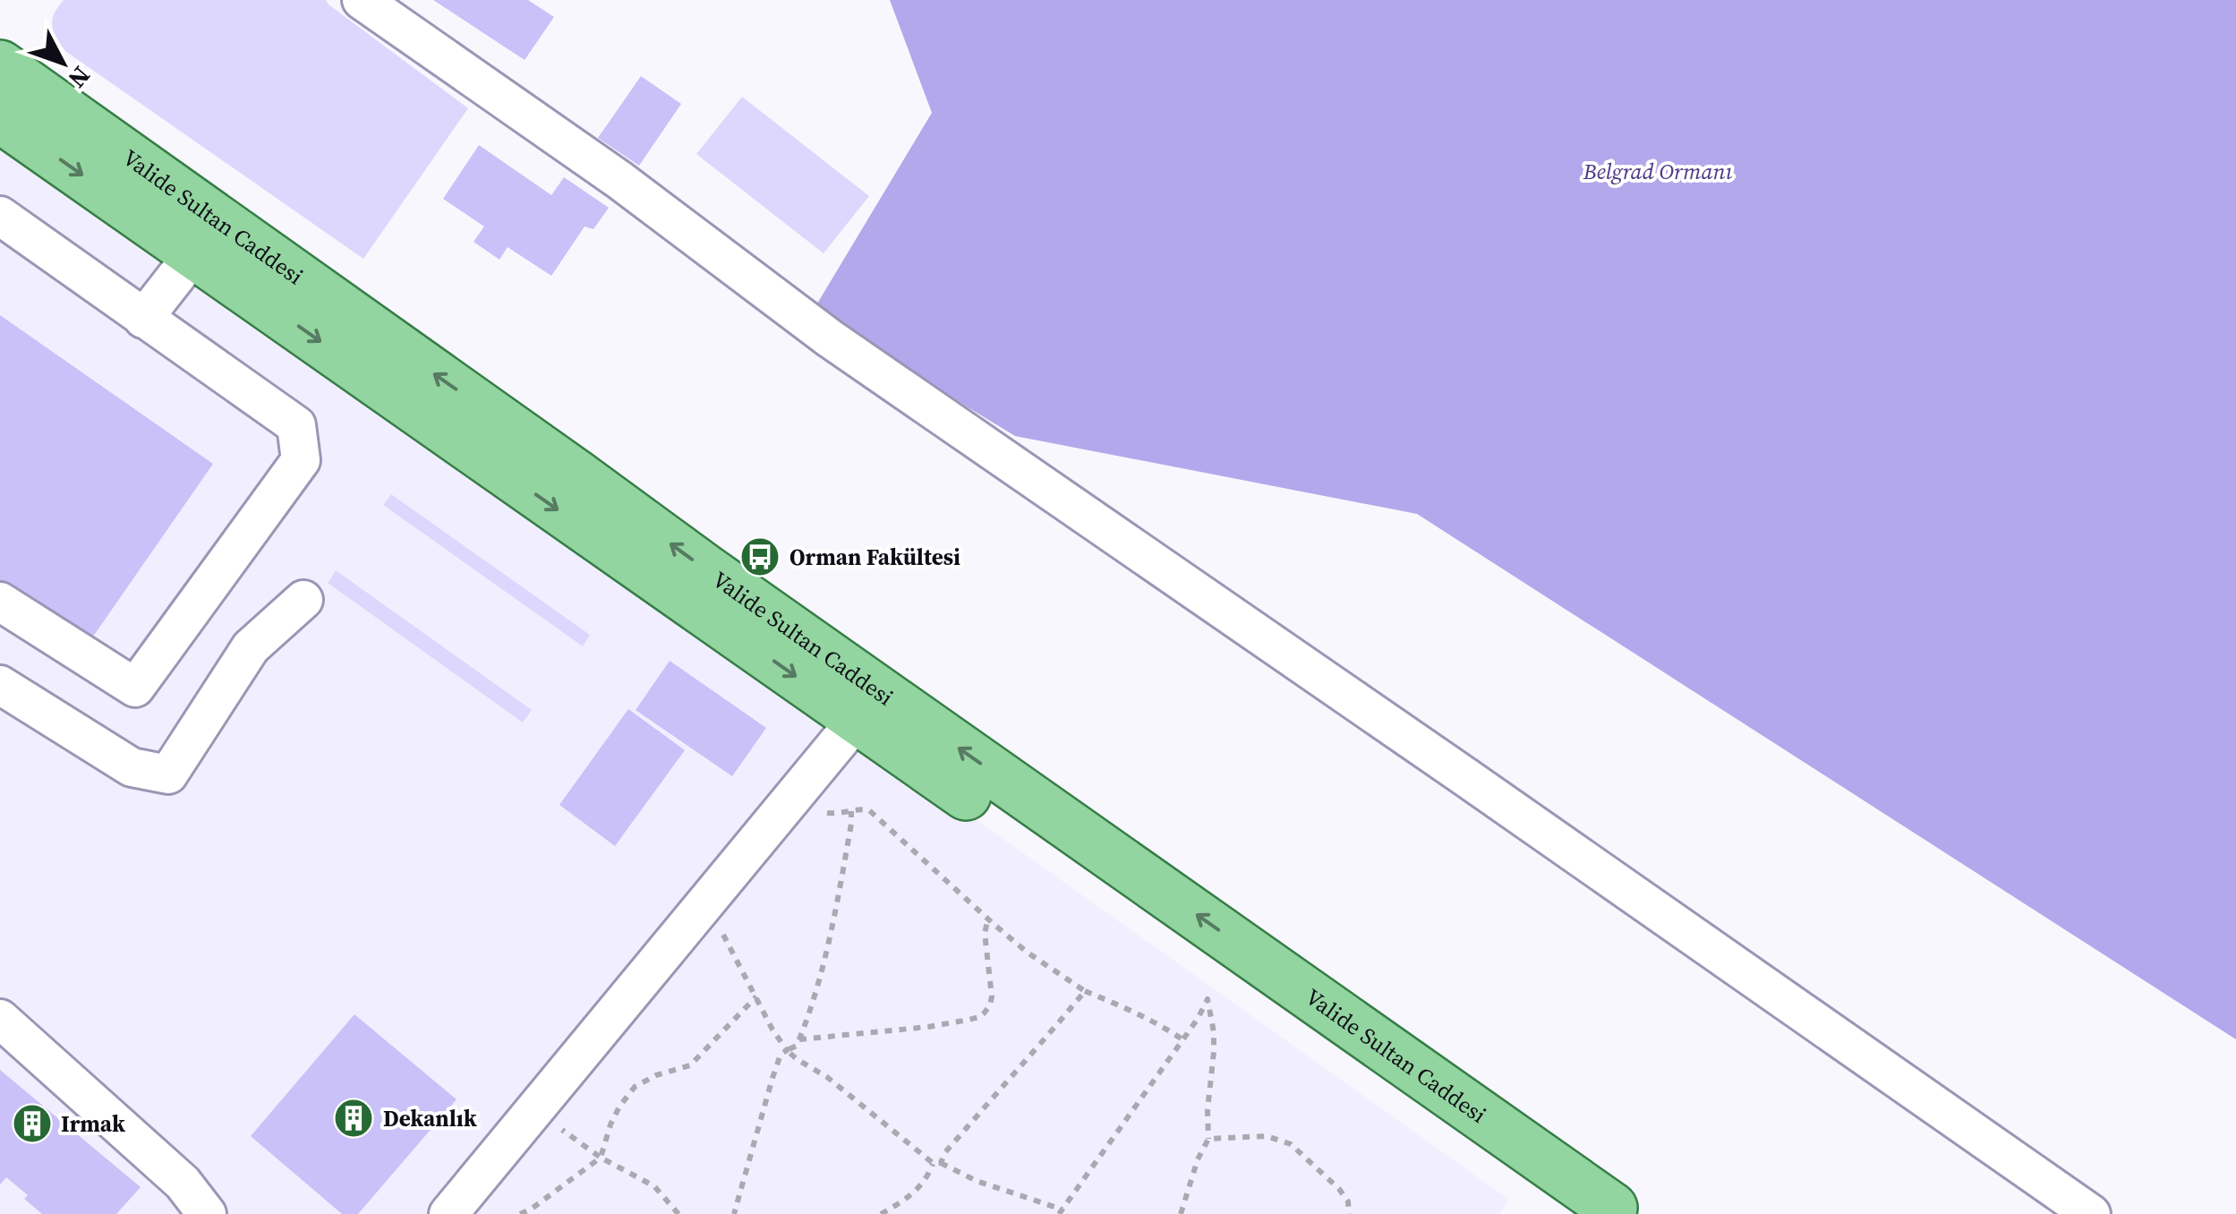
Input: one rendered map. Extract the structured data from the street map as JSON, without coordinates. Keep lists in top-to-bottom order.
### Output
{
  "streets": {
    "main road": ["Valide Sultan Caddesi"]
  },
  "parks": ["Belgrad Ormanı"],
  "places": {
    "bus stop": ["Orman Fakültesi"],
    "building": ["Dekanlık", "Irmak"]
  },
  "north": "bottom right"
}
